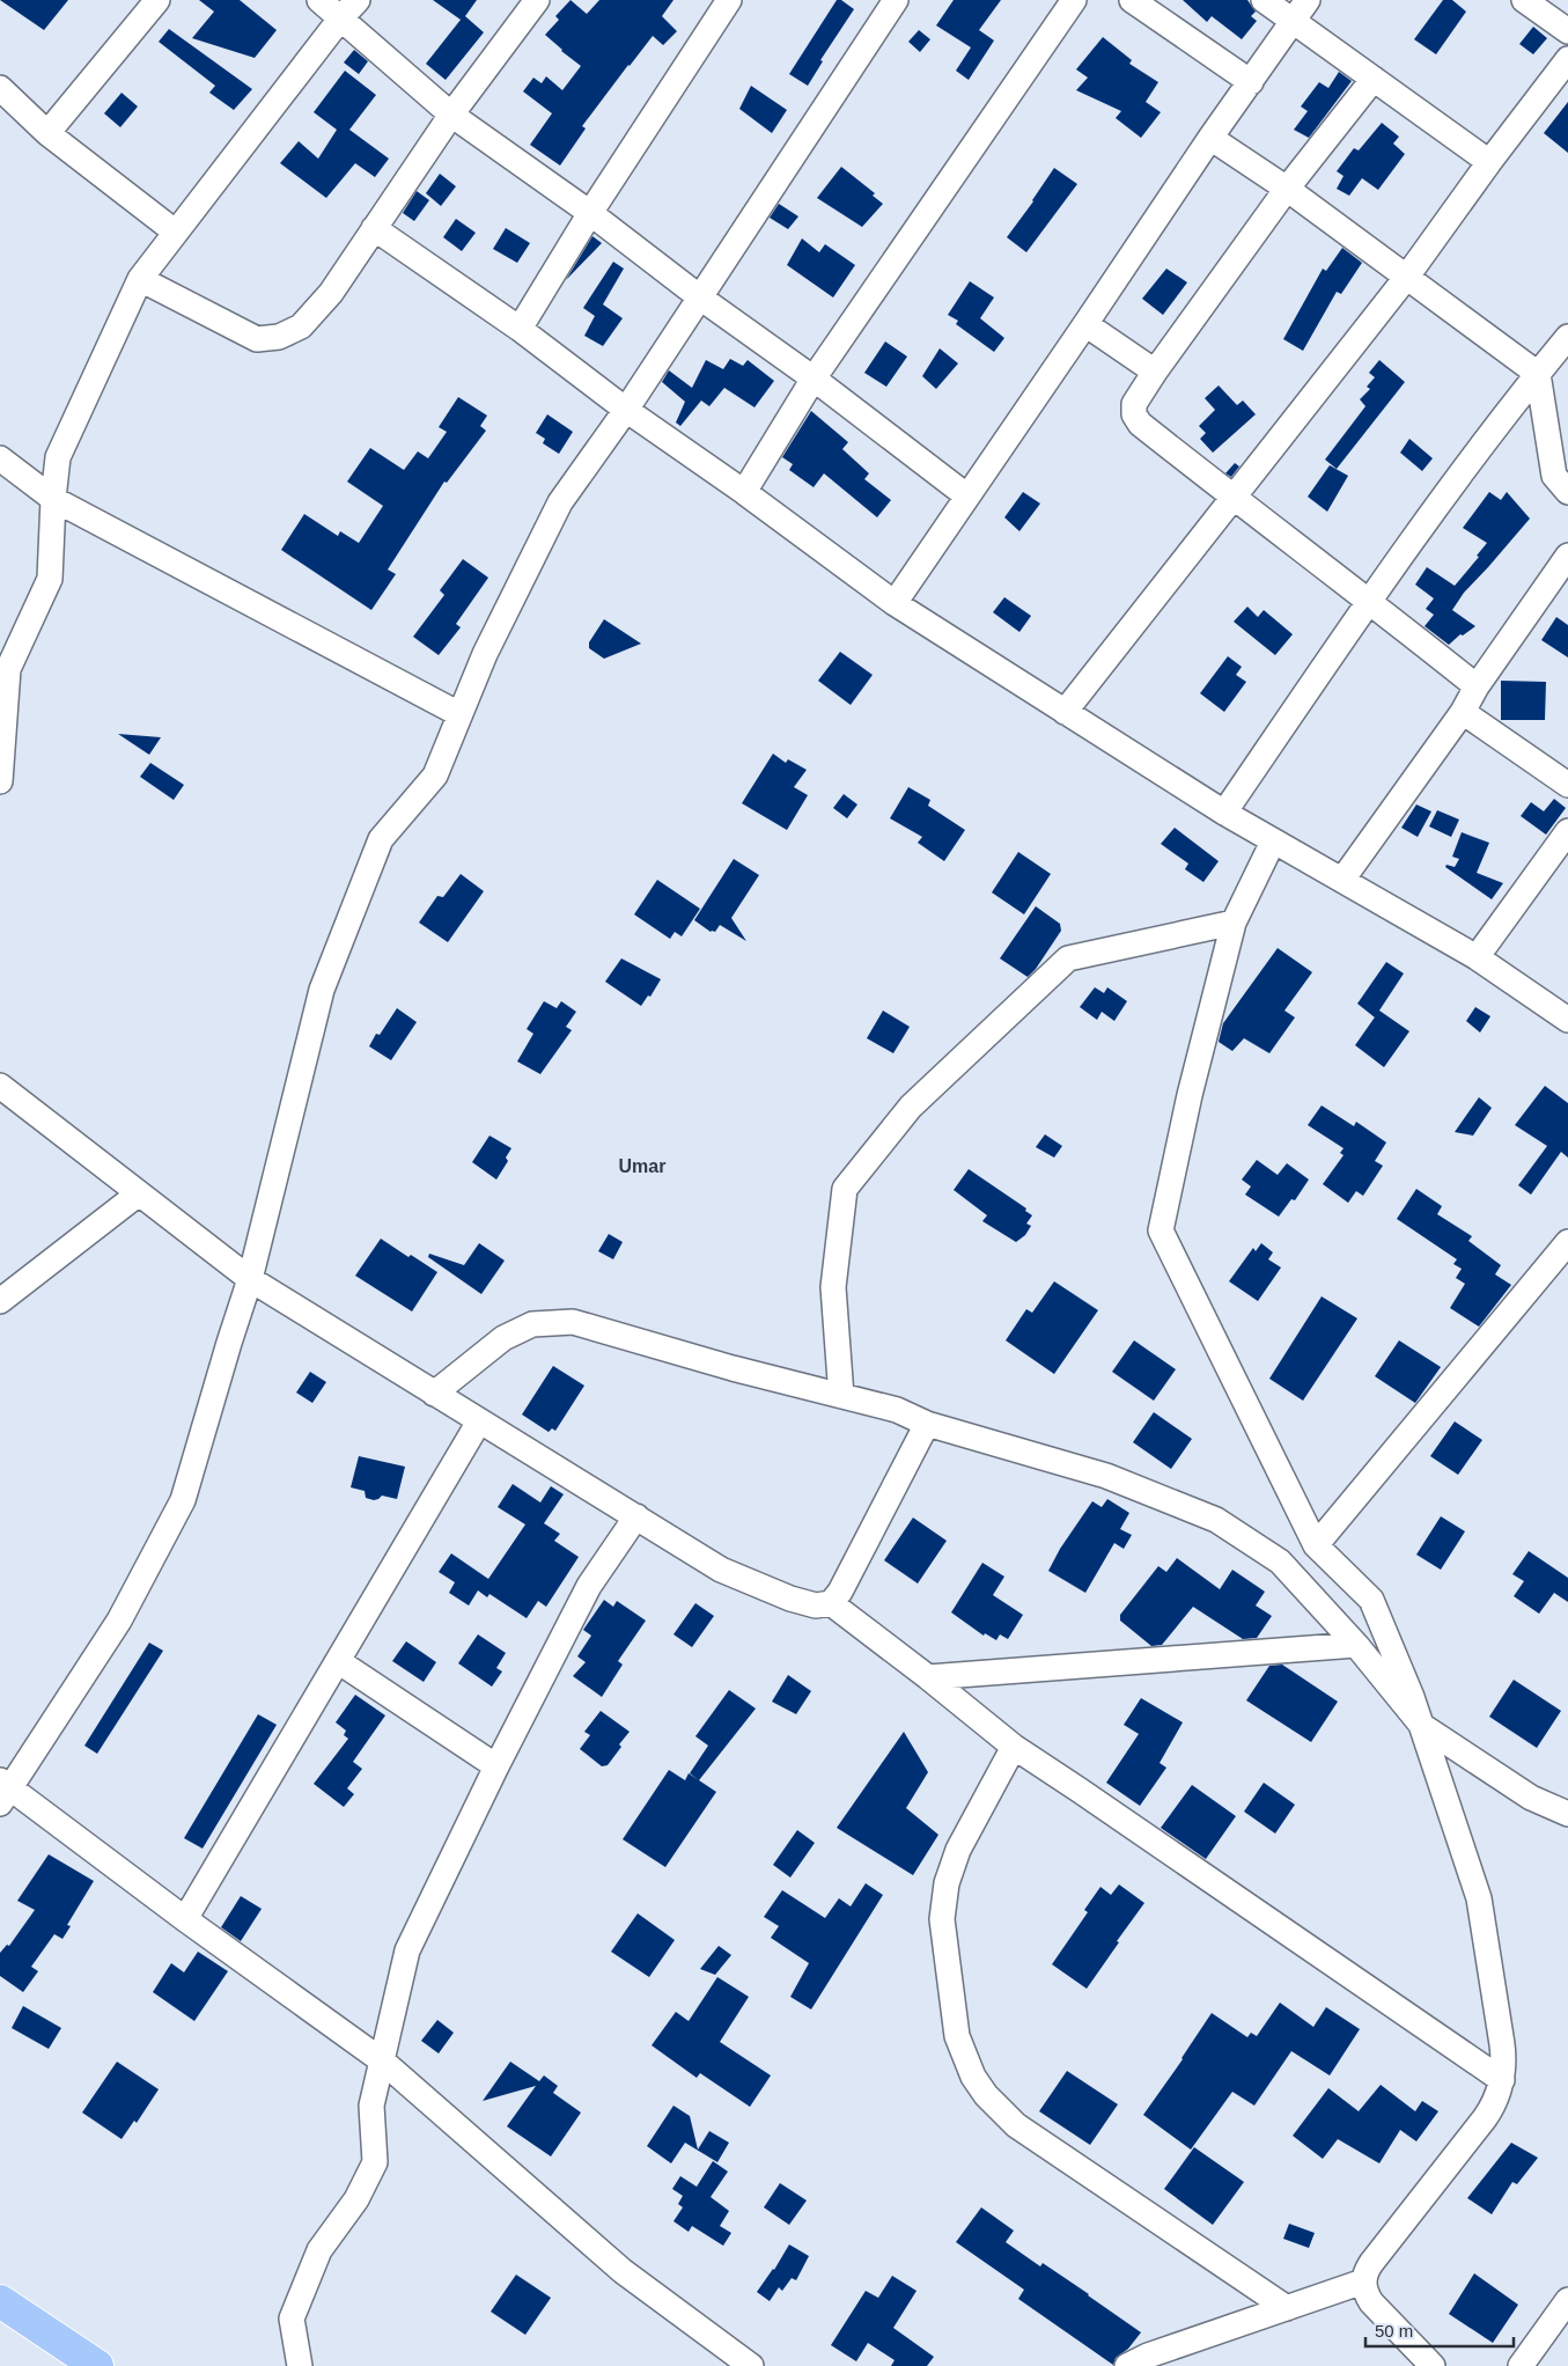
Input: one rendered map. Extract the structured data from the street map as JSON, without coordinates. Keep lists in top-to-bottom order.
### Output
{
  "districts": ["Umar"],
  "scale_bar": "50 m"
}
